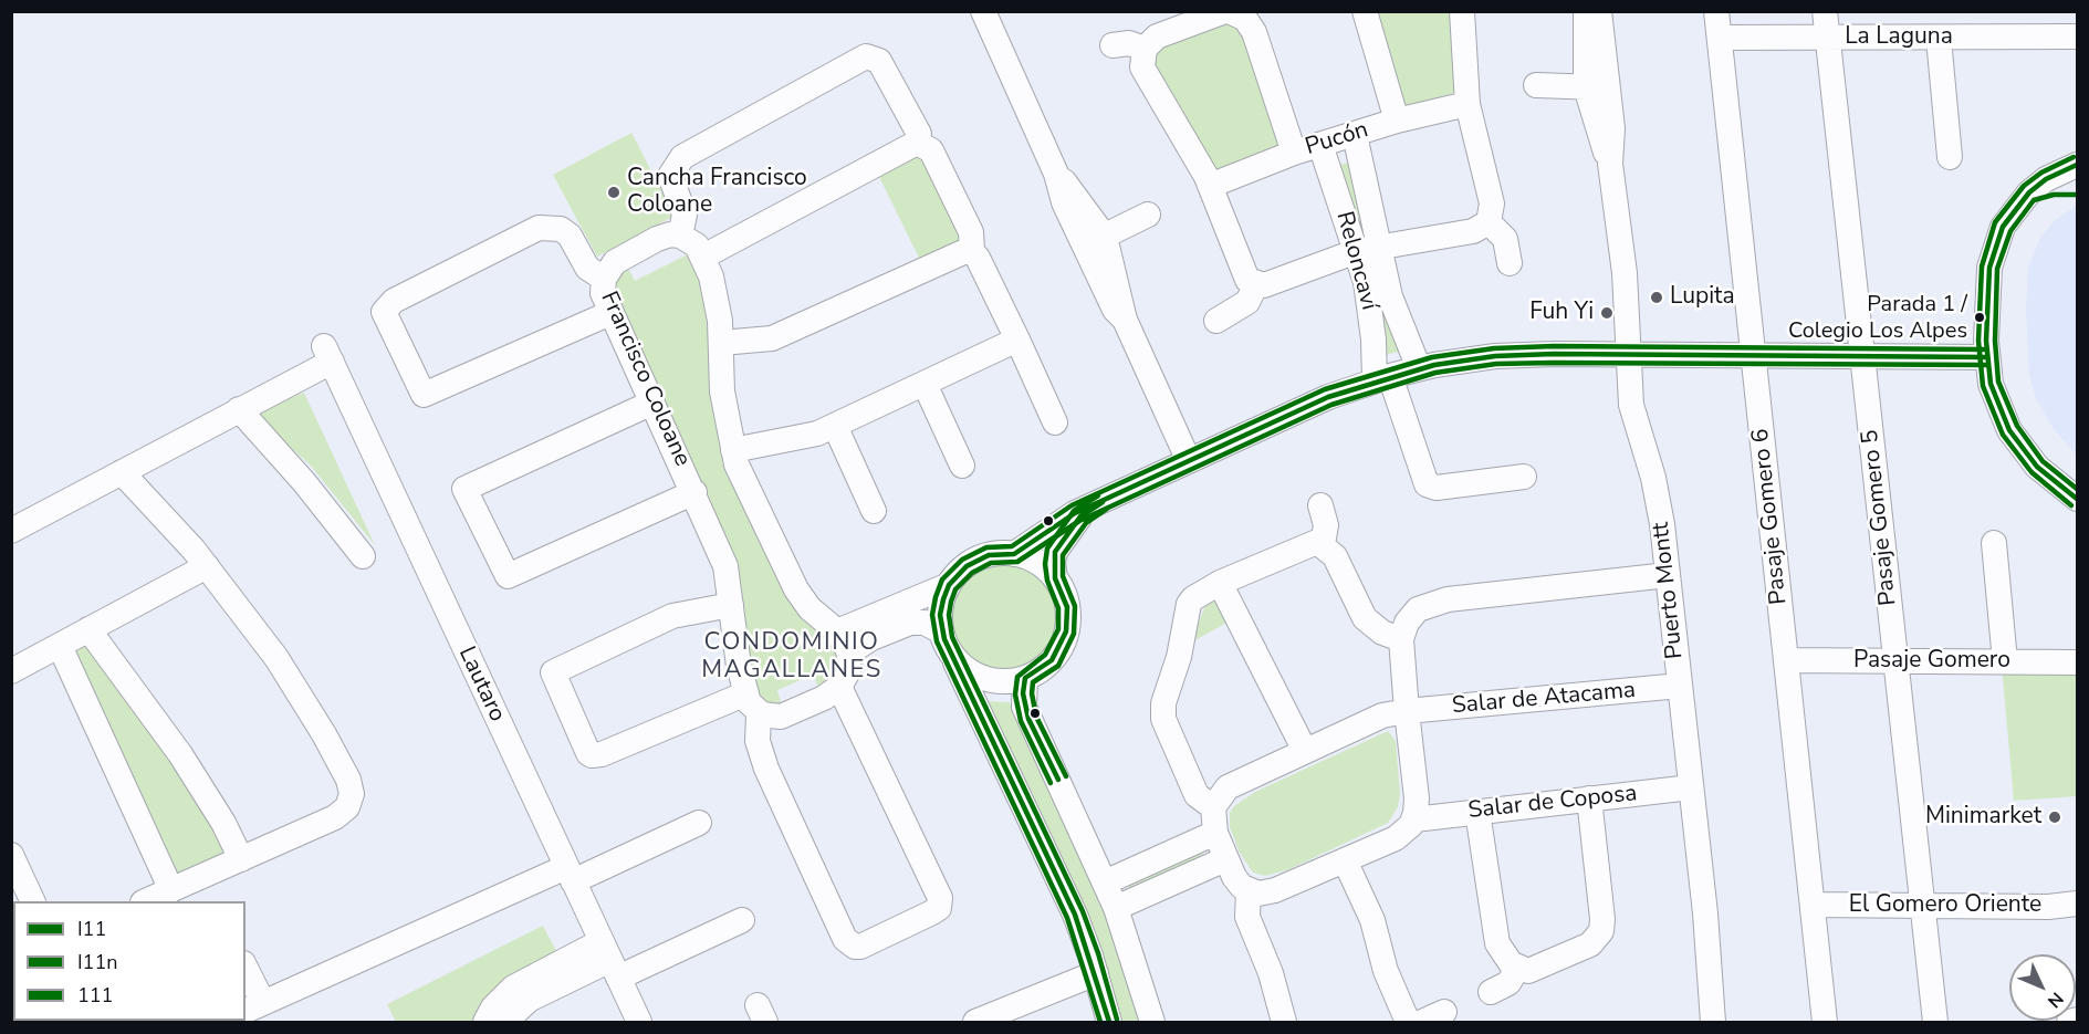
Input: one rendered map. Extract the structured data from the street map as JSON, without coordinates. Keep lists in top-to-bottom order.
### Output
{
  "streets": {
    "street": [
      "La Laguna",
      "Pucón",
      "Reloncaví",
      "Francisco Coloane",
      "Pasaje Gomero 6",
      "Pasaje Gomero 5",
      "Puerto Montt",
      "Pasaje Gomero",
      "Lautaro",
      "Salar de Atacama",
      "Salar de Coposa",
      "El Gomero Oriente"
    ]
  },
  "crossings": [
    ["La Laguna", "Pasaje Gomero 6"],
    ["La Laguna", "Pasaje Gomero 5"],
    ["Pucón", "Reloncaví"],
    ["Pasaje Gomero 6", "Pasaje Gomero"],
    ["Pasaje Gomero 6", "El Gomero Oriente"],
    ["Pasaje Gomero 5", "Pasaje Gomero"],
    ["Pasaje Gomero 5", "El Gomero Oriente"],
    ["Puerto Montt", "Salar de Atacama"],
    ["Puerto Montt", "Salar de Coposa"]
  ],
  "districts": ["CONDOMINIO MAGALLANES"],
  "places": [
    "Cancha Francisco Coloane",
    "Lupita",
    "Fuh Yi",
    "Parada 1 / Colegio Los Alpes",
    "Minimarket"
  ],
  "lines": ["transit line I11n", "transit line I11", "transit line 111"],
  "legend": ["I11", "I11n", "111"],
  "north": "bottom right"
}
